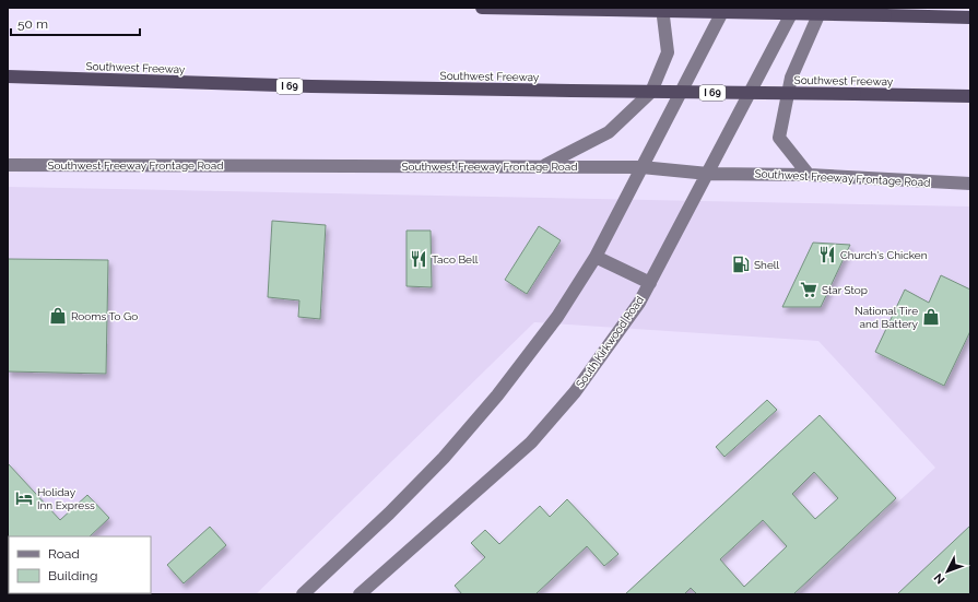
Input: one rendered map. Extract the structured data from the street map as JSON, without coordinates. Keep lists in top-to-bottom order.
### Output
{
  "streets": {
    "highway": ["Southwest Freeway", "I 69"],
    "main road": ["Southwest Freeway Frontage Road", "South Kirkwood Road"]
  },
  "crossings": [
    ["Southwest Freeway Frontage Road", "South Kirkwood Road"]
  ],
  "places": {
    "restaurant": ["Church's Chicken", "Taco Bell"],
    "fuel station": ["Shell"],
    "supermarket": ["Star Stop"],
    "shop": ["Rooms To Go", "National Tire and Battery"],
    "hotel": ["Holiday Inn Express"]
  },
  "legend": ["Road", "Building"],
  "scale_bar": "50 m",
  "north": "bottom left"
}
